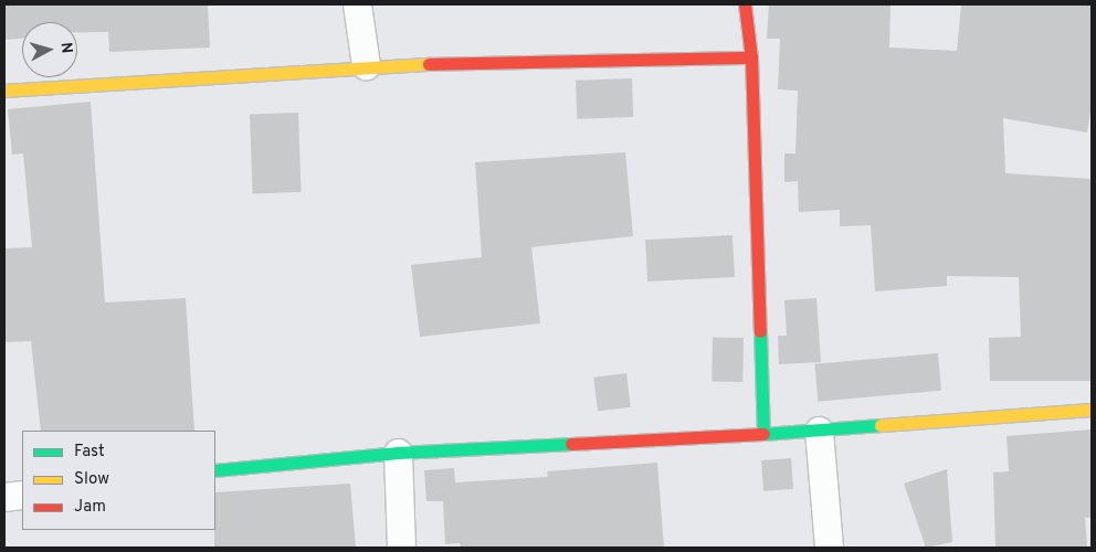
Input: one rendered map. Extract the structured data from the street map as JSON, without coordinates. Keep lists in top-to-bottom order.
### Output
{
  "legend": ["Fast", "Slow", "Jam"],
  "north": "right"
}
